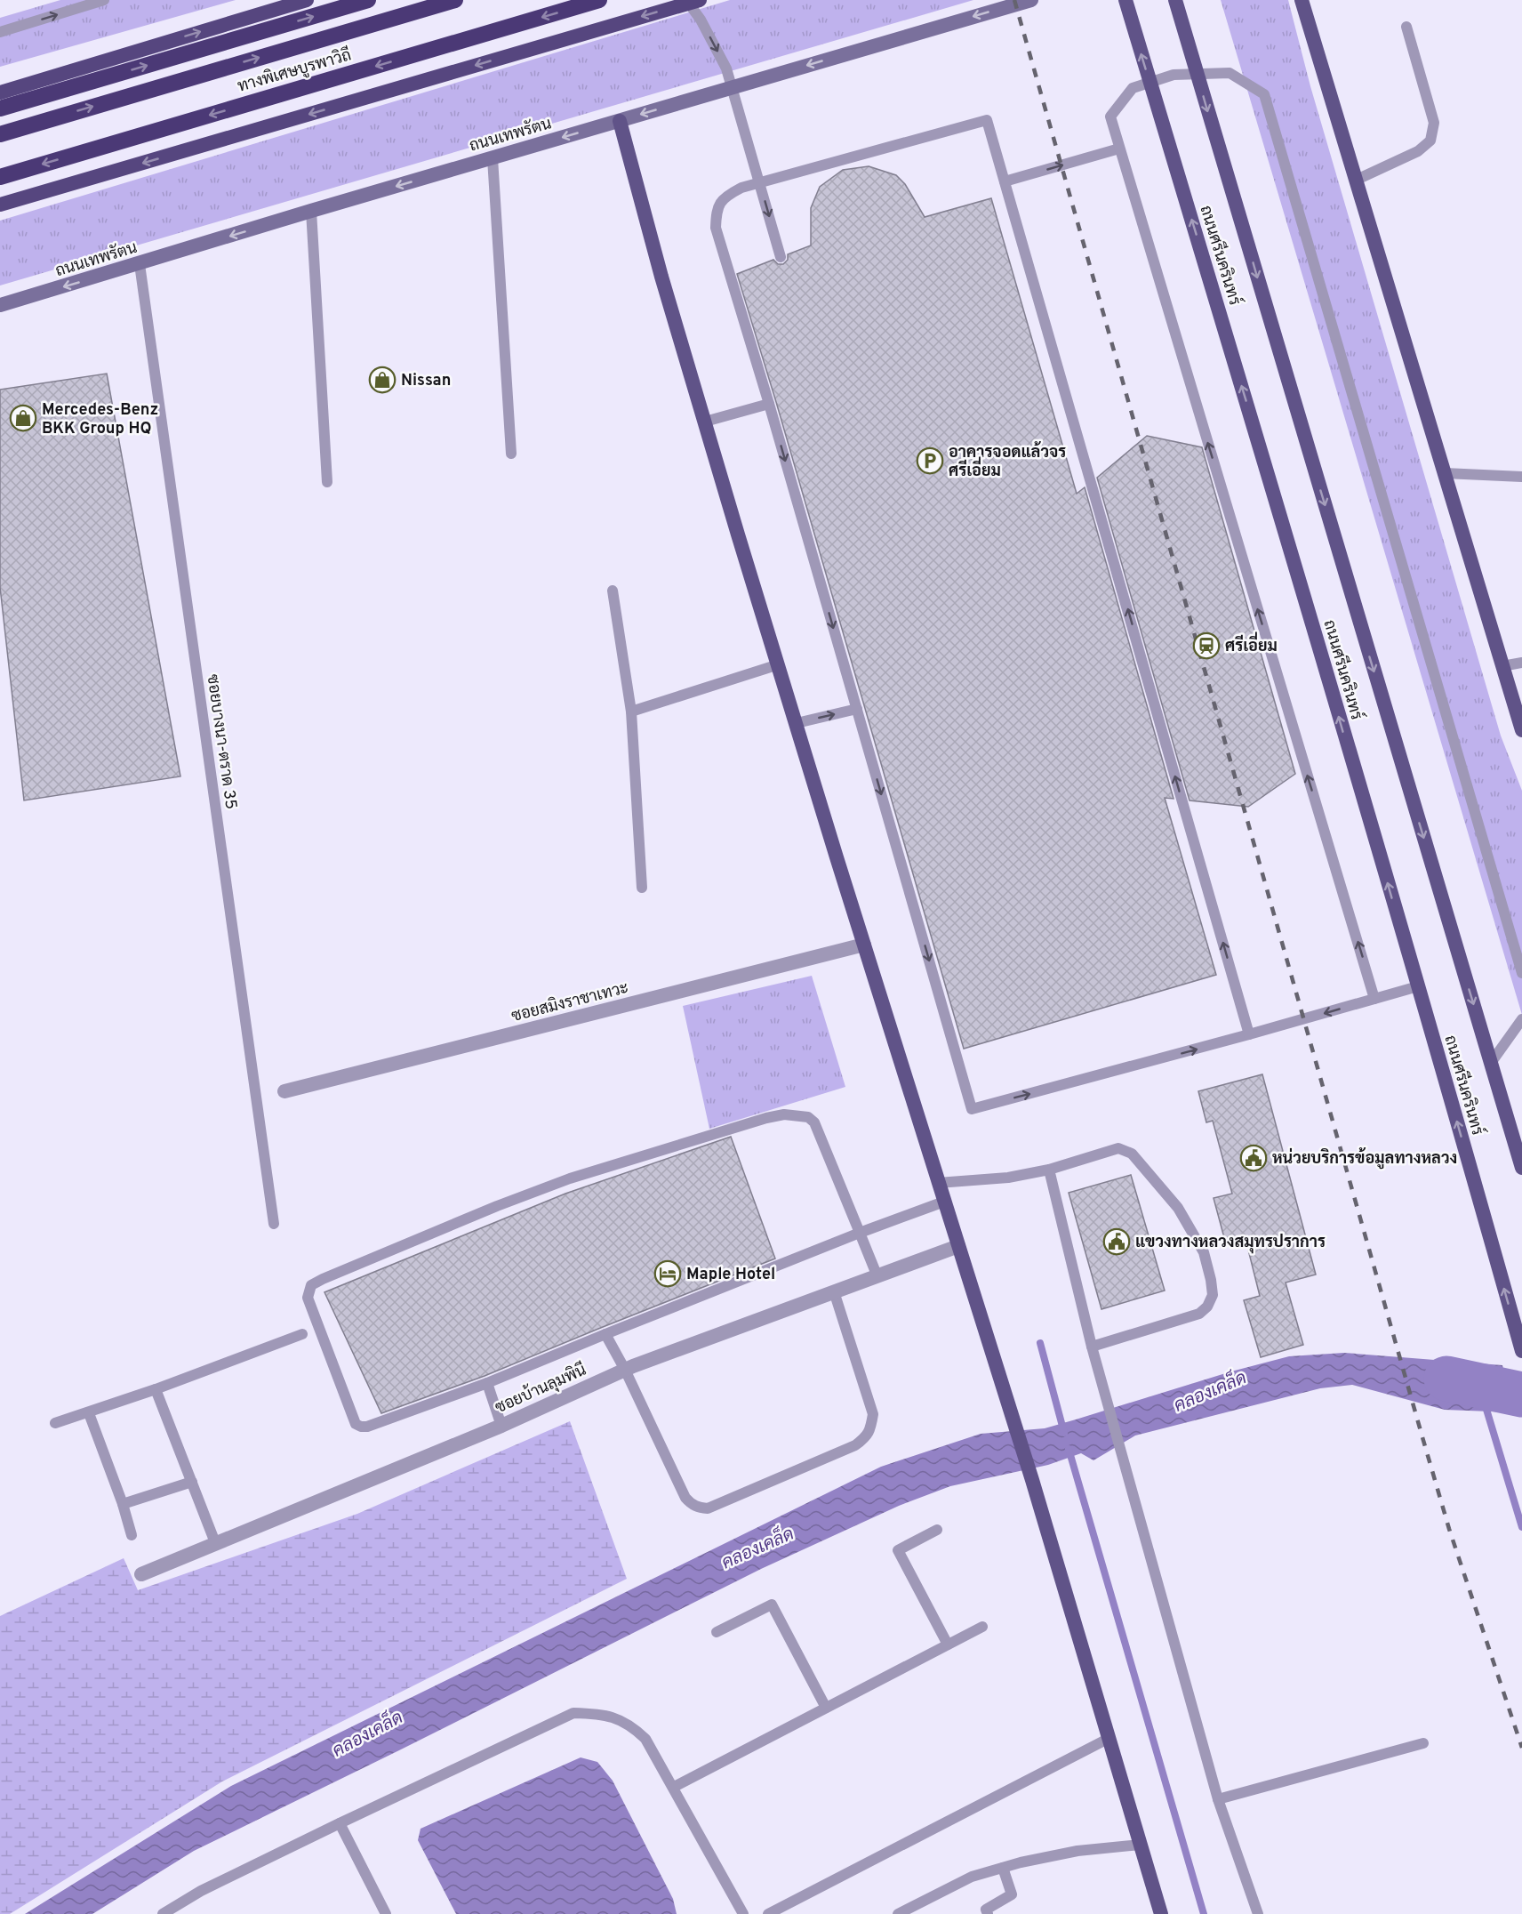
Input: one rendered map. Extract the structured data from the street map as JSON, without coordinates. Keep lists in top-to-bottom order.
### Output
{
  "streets": {
    "highway": ["ทางพิเศษบูรพาวิถี"],
    "main road": ["ถนนเทพรัตน", "ถนนศรีนครินทร์"],
    "street": ["ซอยสมิงราชาเทวะ", "ซอยบ้านลุมพินี"],
    "lane": ["ซอยบางนา-ตราด 35"]
  },
  "crossings": [
    ["ถนนเทพรัตน", "ซอยบางนา-ตราด 35"]
  ],
  "one_way": ["ถนนเทพรัตน"],
  "water": ["คลองเคล็ด"],
  "places": {
    "shop": ["Nissan", "Mercedes-Benz BKK Group HQ"],
    "parking": ["อาคารจอดแล้วจร ศรีเอี่ยม"],
    "station": ["ศรีเอี่ยม"],
    "public building": ["หน่วยบริการข้อมูลทางหลวง", "แขวงทางหลวงสมุทรปราการ"],
    "hotel": ["Maple Hotel"]
  }
}
